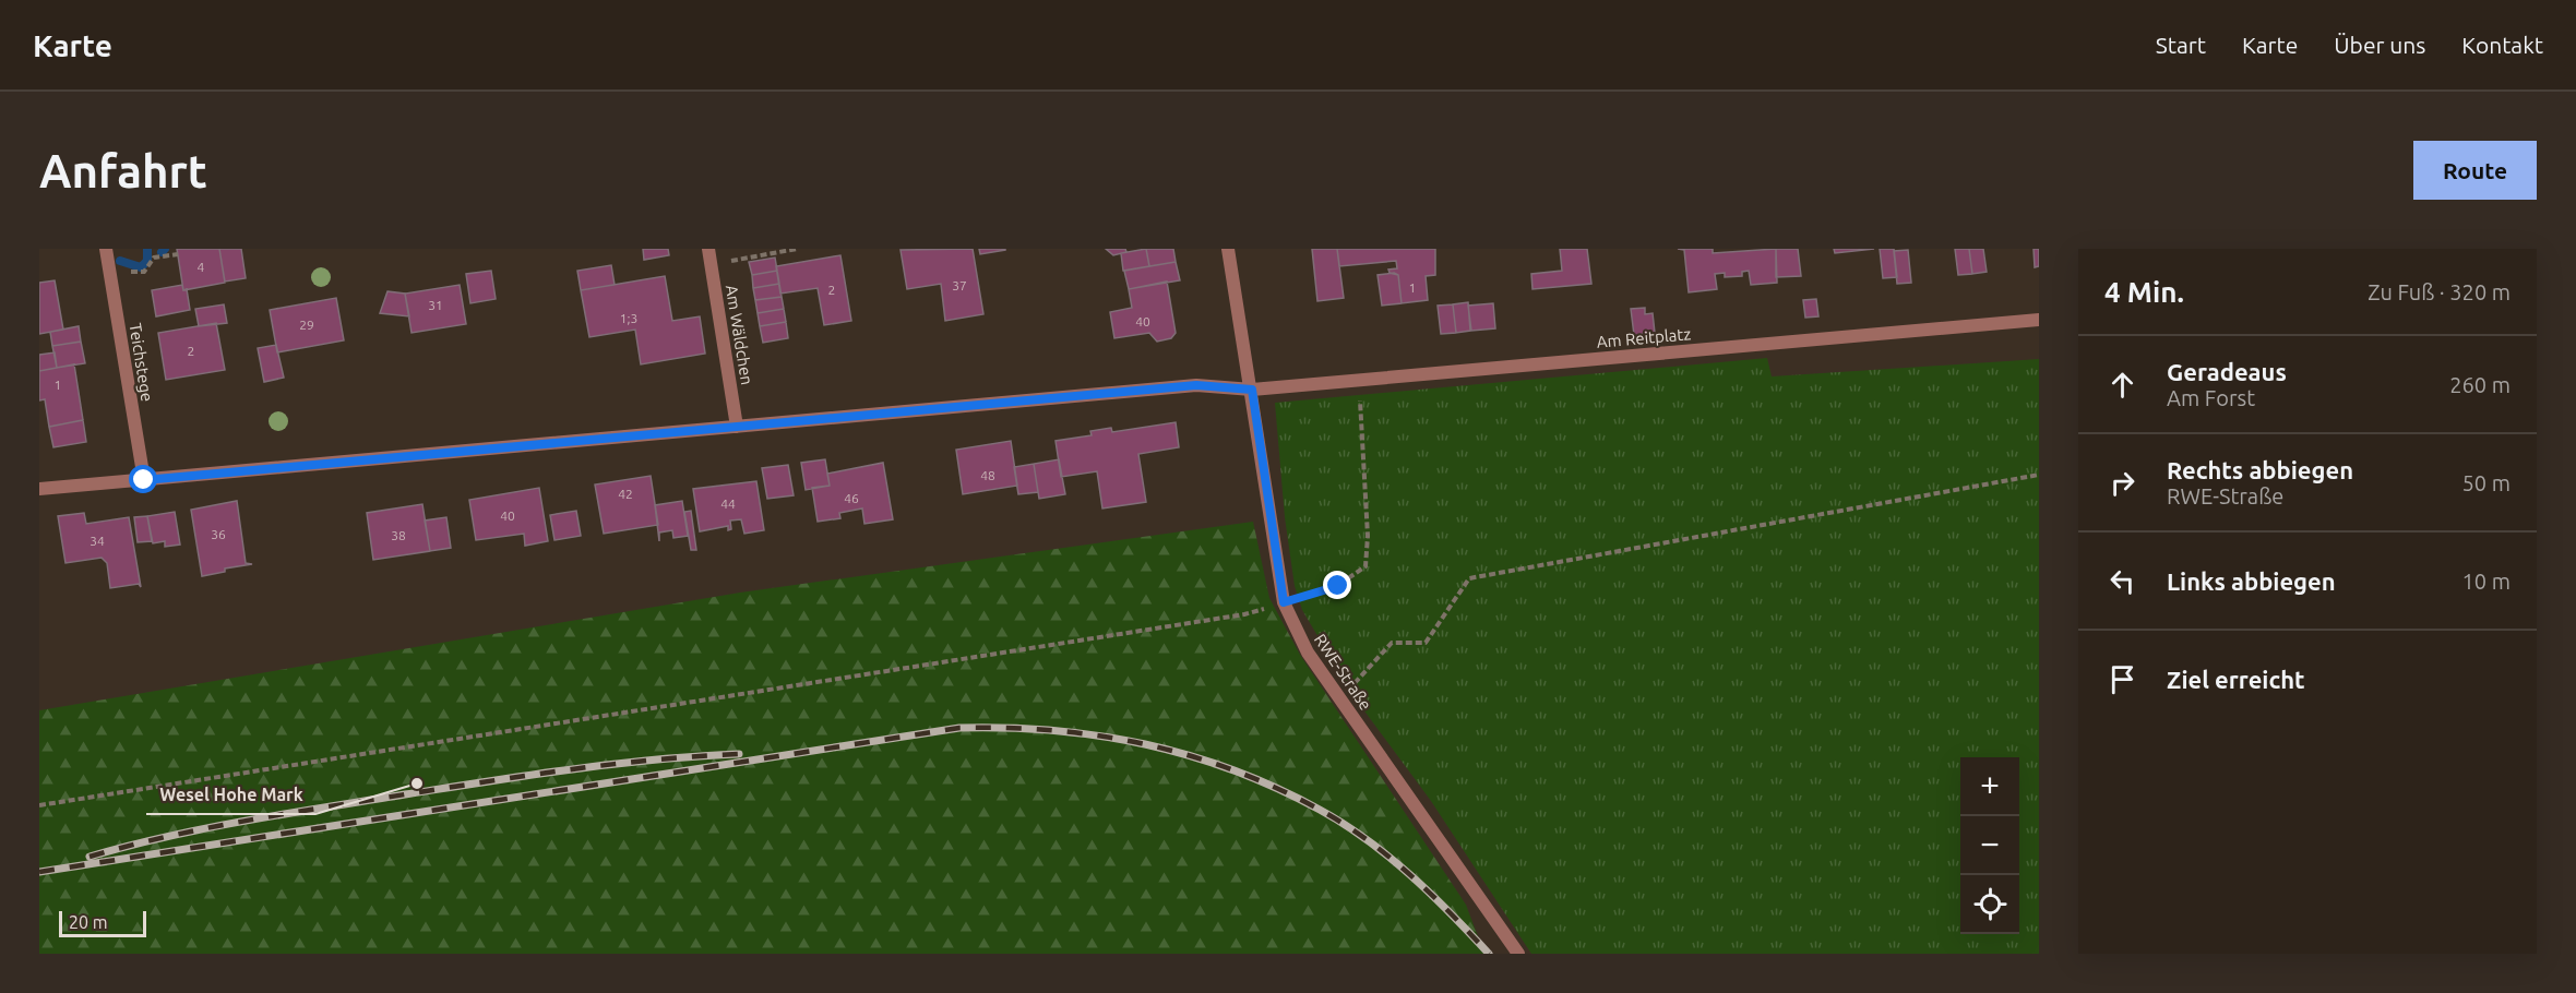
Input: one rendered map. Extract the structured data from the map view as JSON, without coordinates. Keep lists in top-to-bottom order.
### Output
{
  "streets": {
    "street": [
      "Am Wäldchen",
      "Am Reitplatz",
      "Teichstege",
      "RWE-Straße"
    ]
  },
  "crossings": [
    ["Am Wäldchen", "Am Reitplatz"],
    ["Am Reitplatz", "Teichstege"],
    ["Am Reitplatz", "RWE-Straße"]
  ],
  "places": ["Wesel Hohe Mark"],
  "house_numbers": [
    "4",
    "37",
    "1",
    "2",
    "31",
    "1;3",
    "40",
    "29",
    "2",
    "1",
    "48",
    "42",
    "46",
    "44",
    "40",
    "36",
    "38",
    "34"
  ],
  "scale_bar": "20 m",
  "page": {
    "header": "Karte",
    "nav": [
      "Start",
      "Karte",
      "Über uns",
      "Kontakt"
    ],
    "buttons": "Route",
    "title": "Anfahrt",
    "heading": ["4 Min.", "Zu Fuß · 320 m"],
    "list": [
      ["Geradeaus", "Am Forst", "260 m"],
      ["Rechts abbiegen", "RWE-Straße", "50 m"],
      ["Links abbiegen", "10 m"],
      "Ziel erreicht"
    ],
    "map_buttons": ["+", "−"],
    "scale": "20 m"
  }
}
